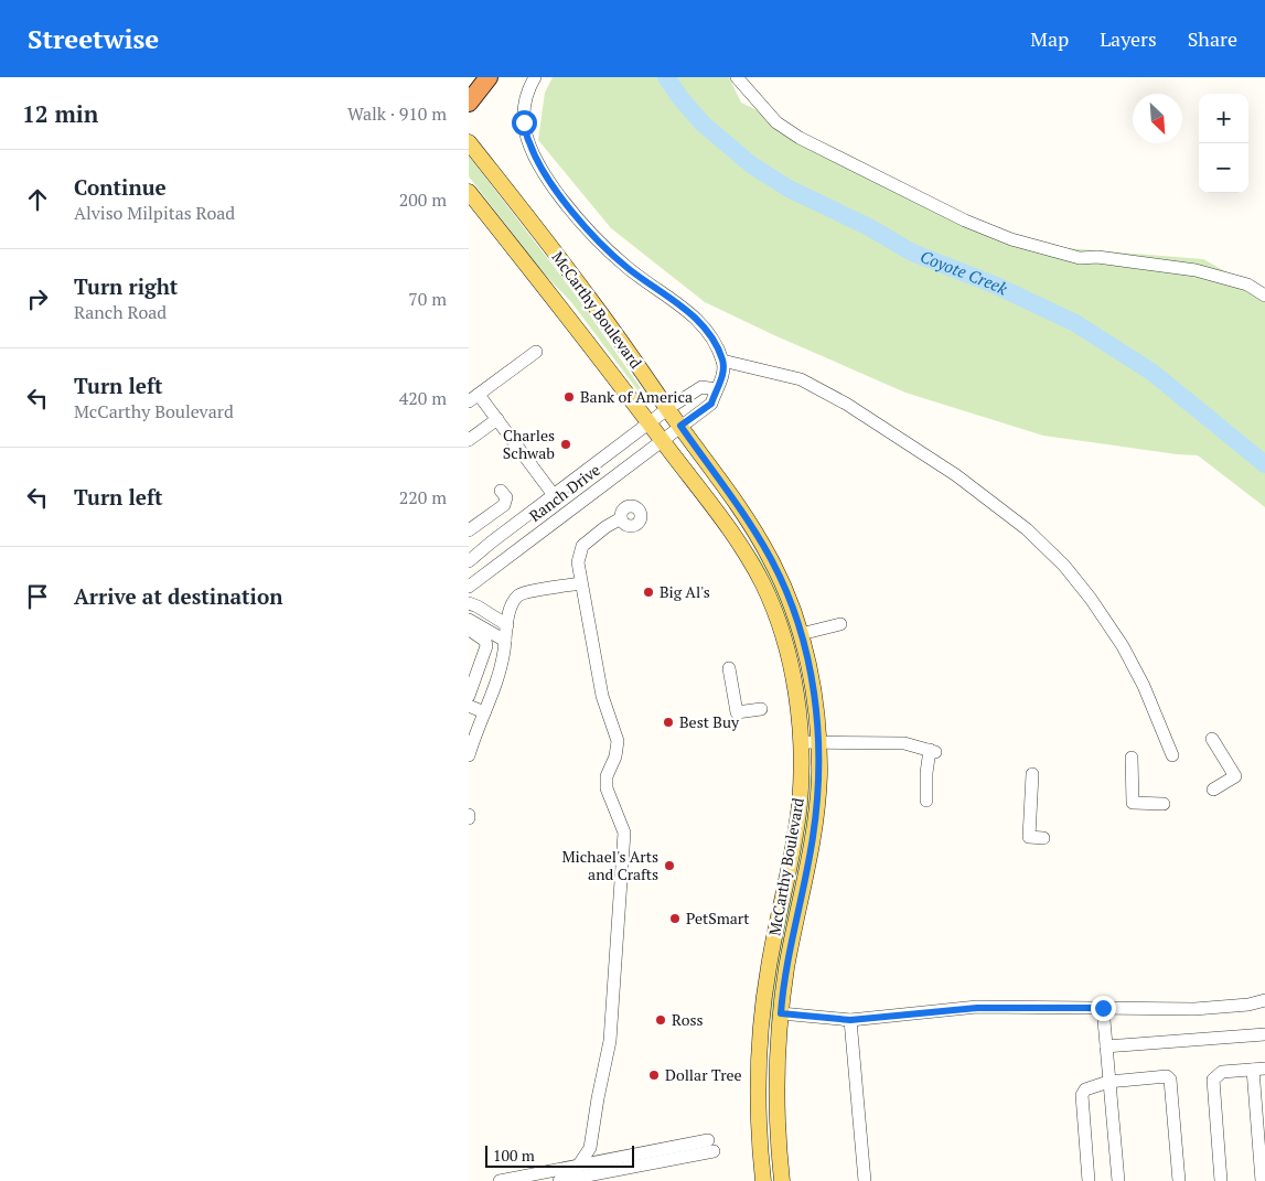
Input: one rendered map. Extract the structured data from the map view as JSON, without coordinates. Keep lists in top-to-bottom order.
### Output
{
  "streets": {
    "main road": ["McCarthy Boulevard"],
    "street": ["Ranch Drive"]
  },
  "crossings": [
    ["McCarthy Boulevard", "Ranch Drive"]
  ],
  "water": ["Coyote Creek"],
  "places": [
    "Bank of America",
    "Charles Schwab",
    "Big Al's",
    "Best Buy",
    "Michael's Arts and Crafts",
    "PetSmart",
    "Ross",
    "Dollar Tree"
  ],
  "scale_bar": "100 m",
  "north": "bottom right",
  "page": {
    "header": "Streetwise",
    "nav": ["Map", "Layers", "Share"],
    "heading": ["12 min", "Walk · 910 m"],
    "map_buttons": ["+", "−"],
    "list": [
      ["Continue", "Alviso Milpitas Road", "200 m"],
      ["Turn right", "Ranch Road", "70 m"],
      ["Turn left", "McCarthy Boulevard", "420 m"],
      ["Turn left", "220 m"],
      "Arrive at destination"
    ],
    "scale": "100 m"
  }
}
